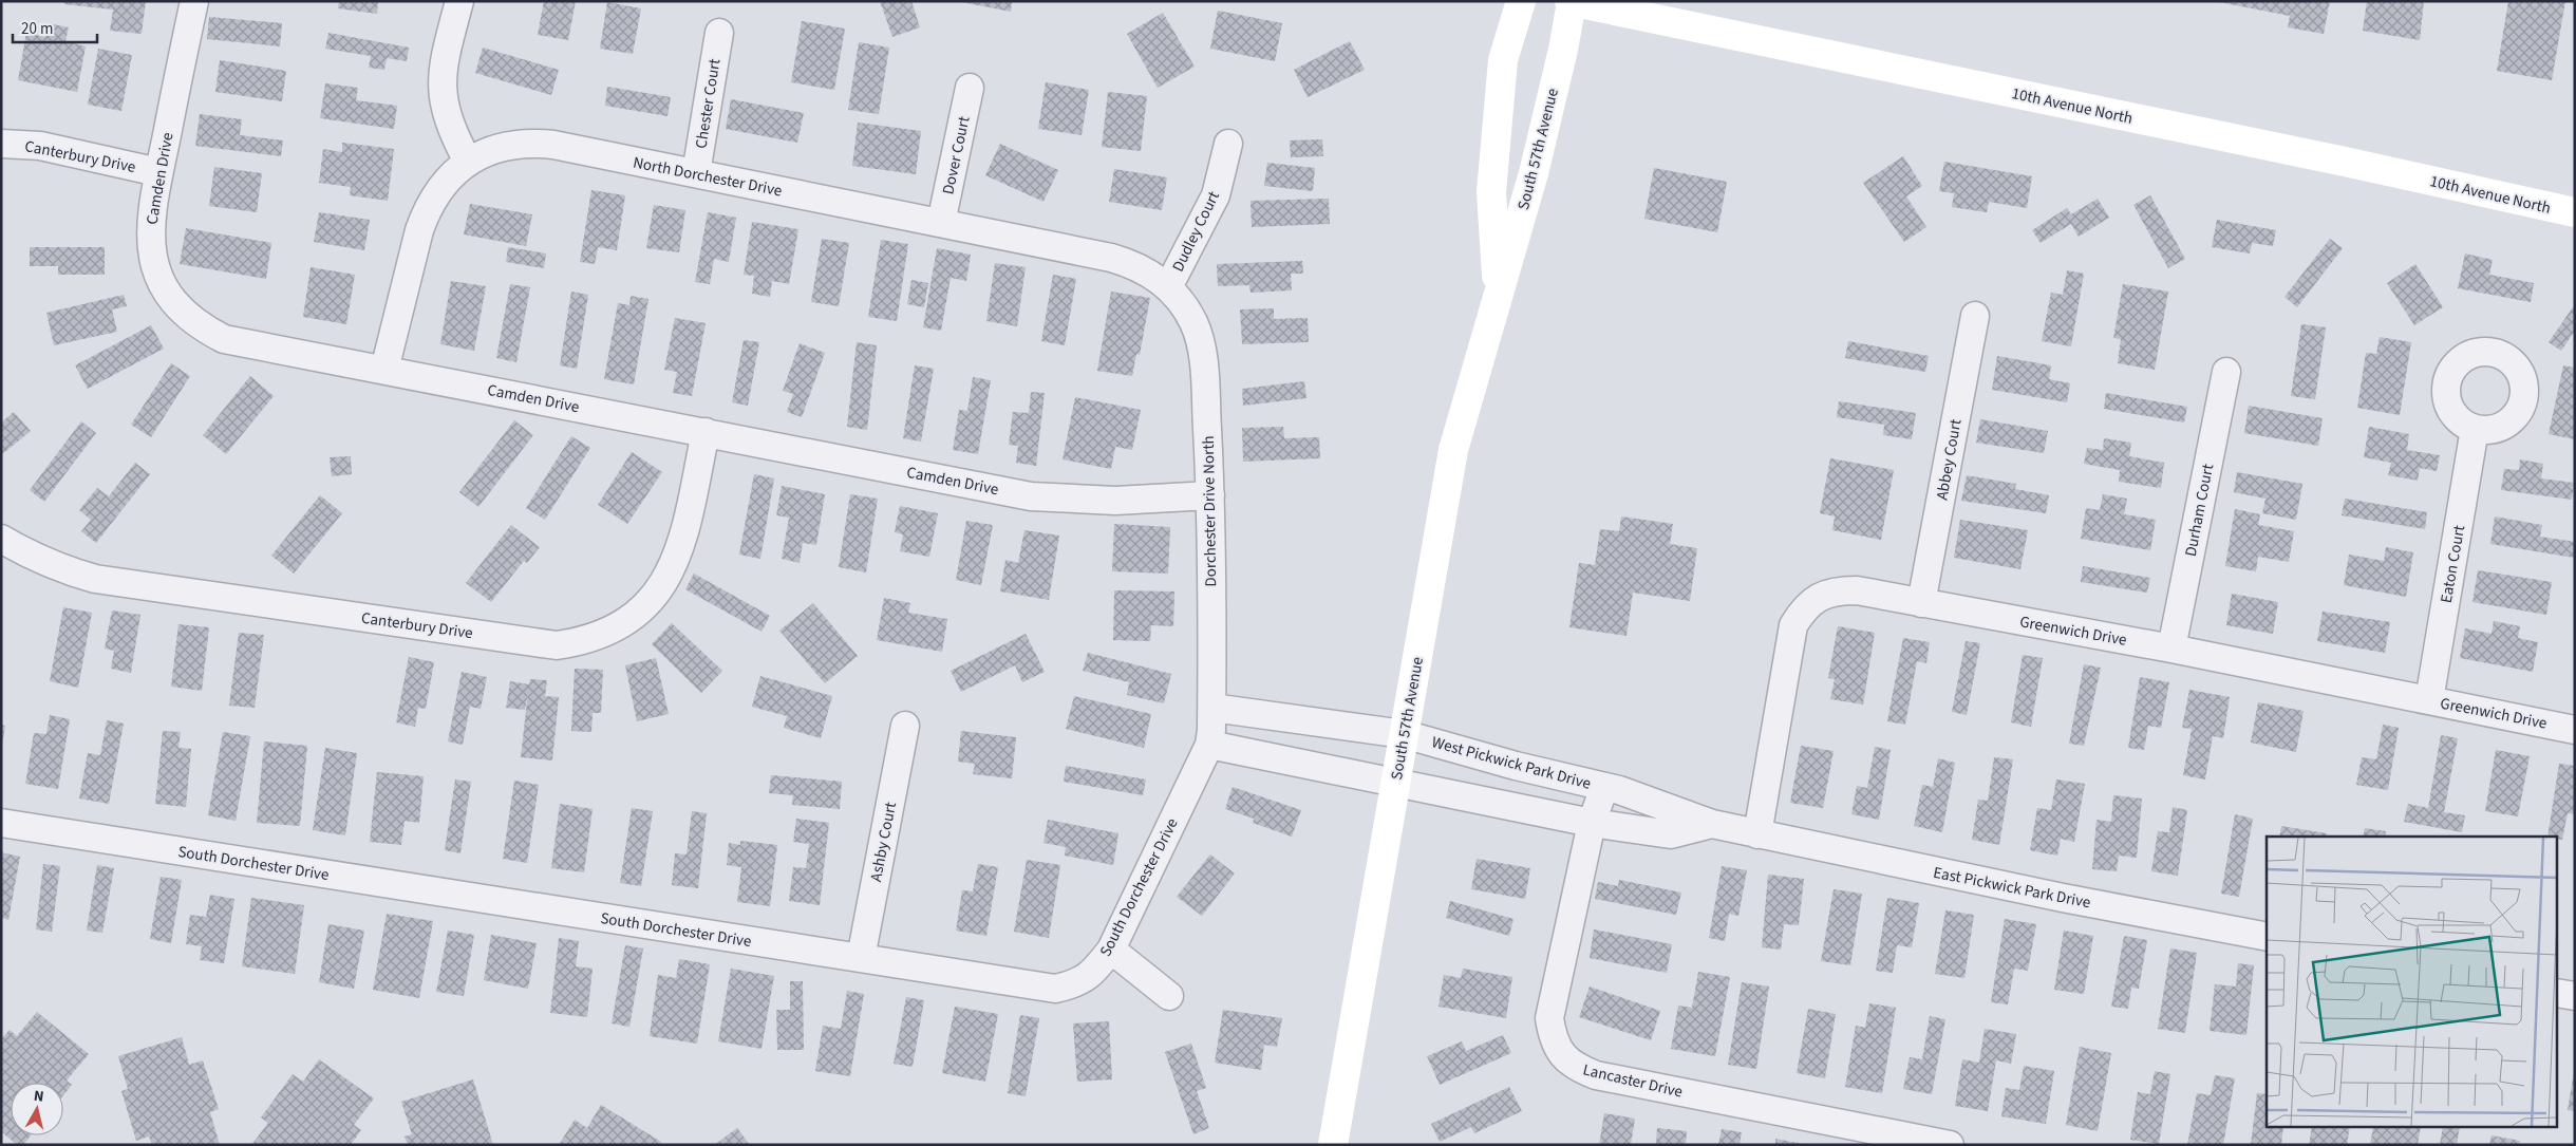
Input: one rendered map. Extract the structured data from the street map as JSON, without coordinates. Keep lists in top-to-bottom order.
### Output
{
  "streets": {
    "street": [
      "Chester Court",
      "10th Avenue North",
      "South 57th Avenue",
      "Dover Court",
      "Canterbury Drive",
      "North Dorchester Drive",
      "Camden Drive",
      "Dudley Court",
      "Abbey Court",
      "Durham Court",
      "Dorchester Drive North",
      "Eaton Court",
      "Greenwich Drive",
      "West Pickwick Park Drive",
      "Ashby Court",
      "South Dorchester Drive",
      "East Pickwick Park Drive",
      "Lancaster Drive"
    ]
  },
  "crossings": [
    ["Chester Court", "North Dorchester Drive"],
    ["10th Avenue North", "South 57th Avenue"],
    ["South 57th Avenue", "West Pickwick Park Drive"],
    ["Dover Court", "North Dorchester Drive"],
    ["Canterbury Drive", "Camden Drive"],
    ["North Dorchester Drive", "Camden Drive"],
    ["North Dorchester Drive", "Dudley Court"],
    ["North Dorchester Drive", "Dorchester Drive North"],
    ["Camden Drive", "Dorchester Drive North"],
    ["Dudley Court", "Dorchester Drive North"],
    ["Abbey Court", "Greenwich Drive"],
    ["Durham Court", "Greenwich Drive"],
    ["Dorchester Drive North", "West Pickwick Park Drive"],
    ["Dorchester Drive North", "South Dorchester Drive"],
    ["Eaton Court", "Greenwich Drive"],
    ["Greenwich Drive", "West Pickwick Park Drive"],
    ["Greenwich Drive", "East Pickwick Park Drive"],
    ["West Pickwick Park Drive", "South Dorchester Drive"],
    ["West Pickwick Park Drive", "East Pickwick Park Drive"],
    ["West Pickwick Park Drive", "Lancaster Drive"],
    ["Ashby Court", "South Dorchester Drive"]
  ],
  "scale_bar": "20 m",
  "north": "top"
}
